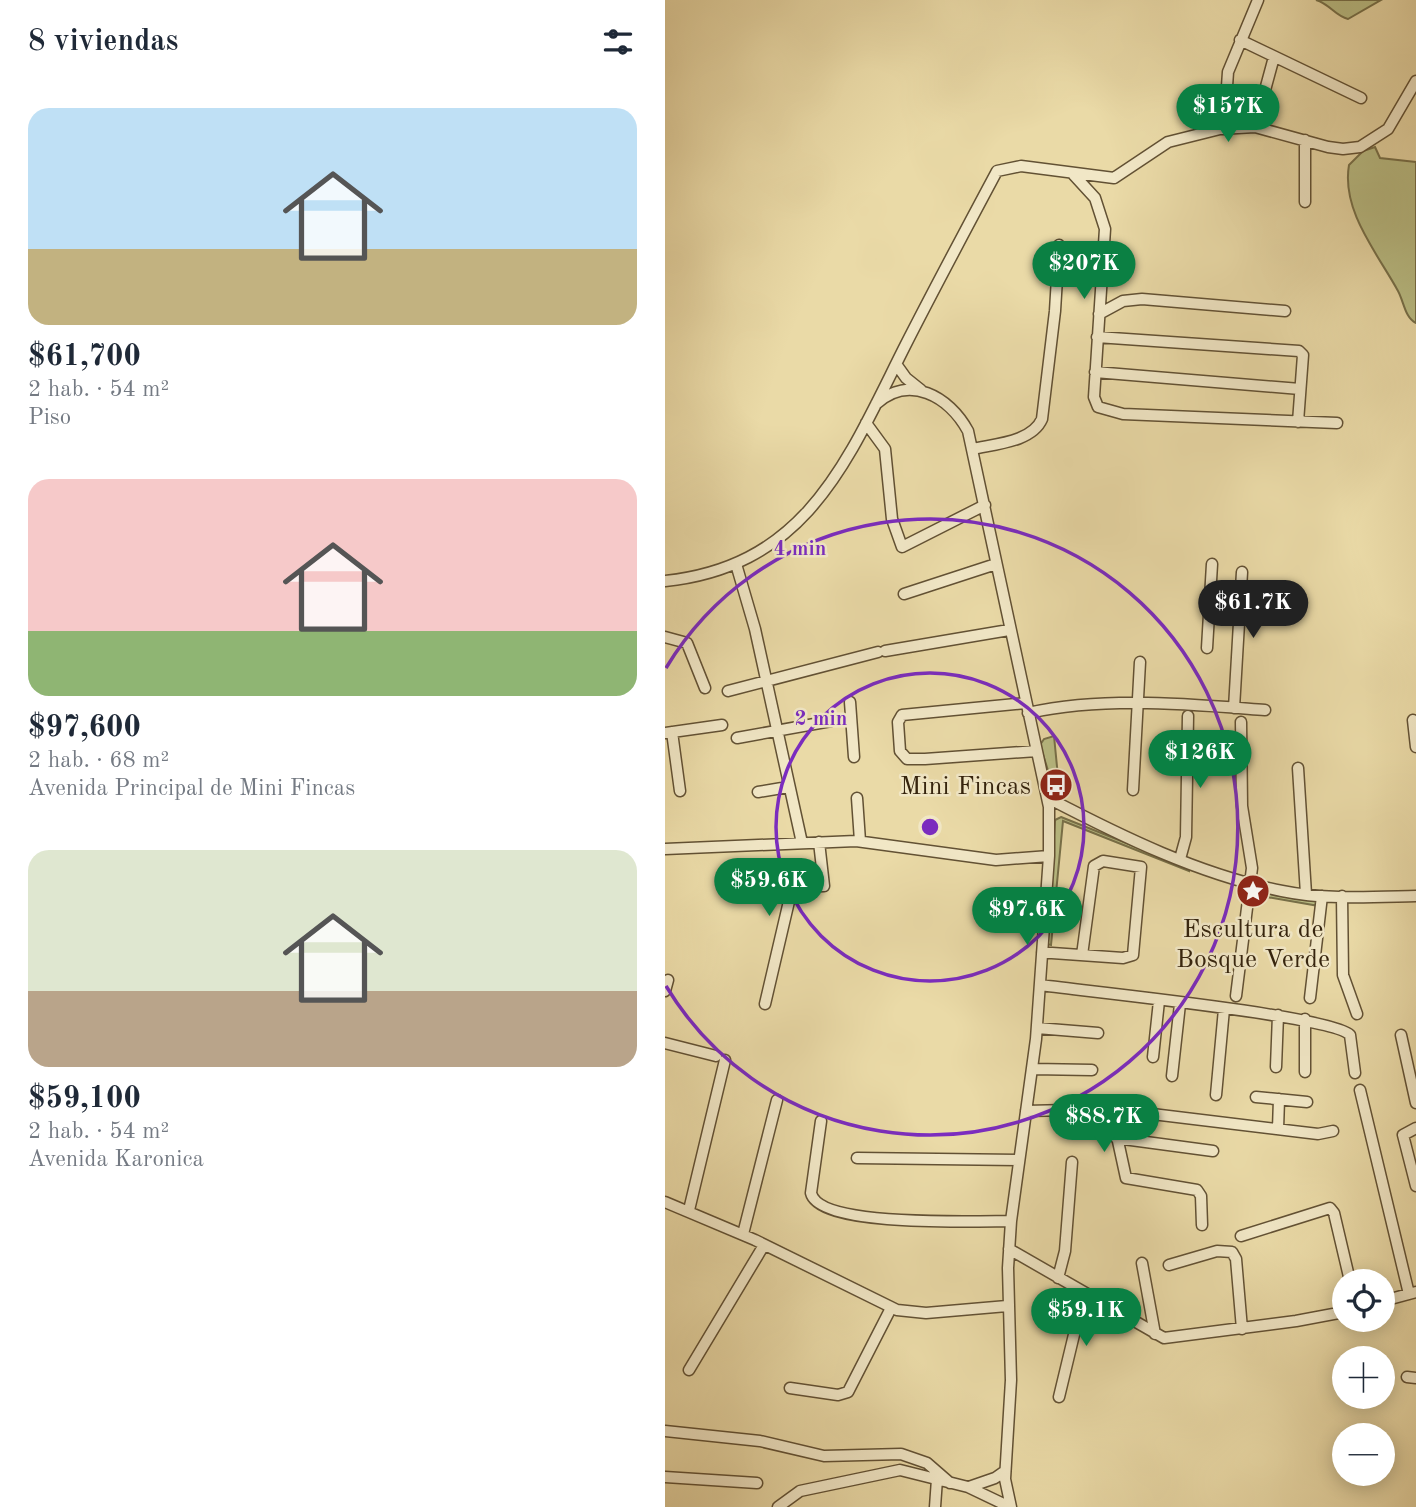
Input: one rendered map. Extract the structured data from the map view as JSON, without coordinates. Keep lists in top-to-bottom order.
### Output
{
  "places": {
    "bus stop": ["Mini Fincas"],
    "place": ["Escultura de Bosque Verde"]
  },
  "page": {
    "heading": "8 viviendas",
    "list": [
      {
        "name": "$61,700",
        "note": "2 hab. · 54 m² · Piso"
      },
      {
        "name": "$97,600",
        "note": "2 hab. · 68 m² · Avenida Principal de Mini Fincas"
      },
      {
        "name": "$59,100",
        "note": "2 hab. · 54 m² · Avenida Karonica"
      }
    ],
    "price": [
      "$157K",
      "$207K",
      "$61.7K",
      "$126K",
      "$59.6K",
      "$97.6K",
      "$88.7K",
      "$59.1K"
    ],
    "map_buttons": ["+", "−"]
  },
  "rings": ["4 min", "2 min"]
}
